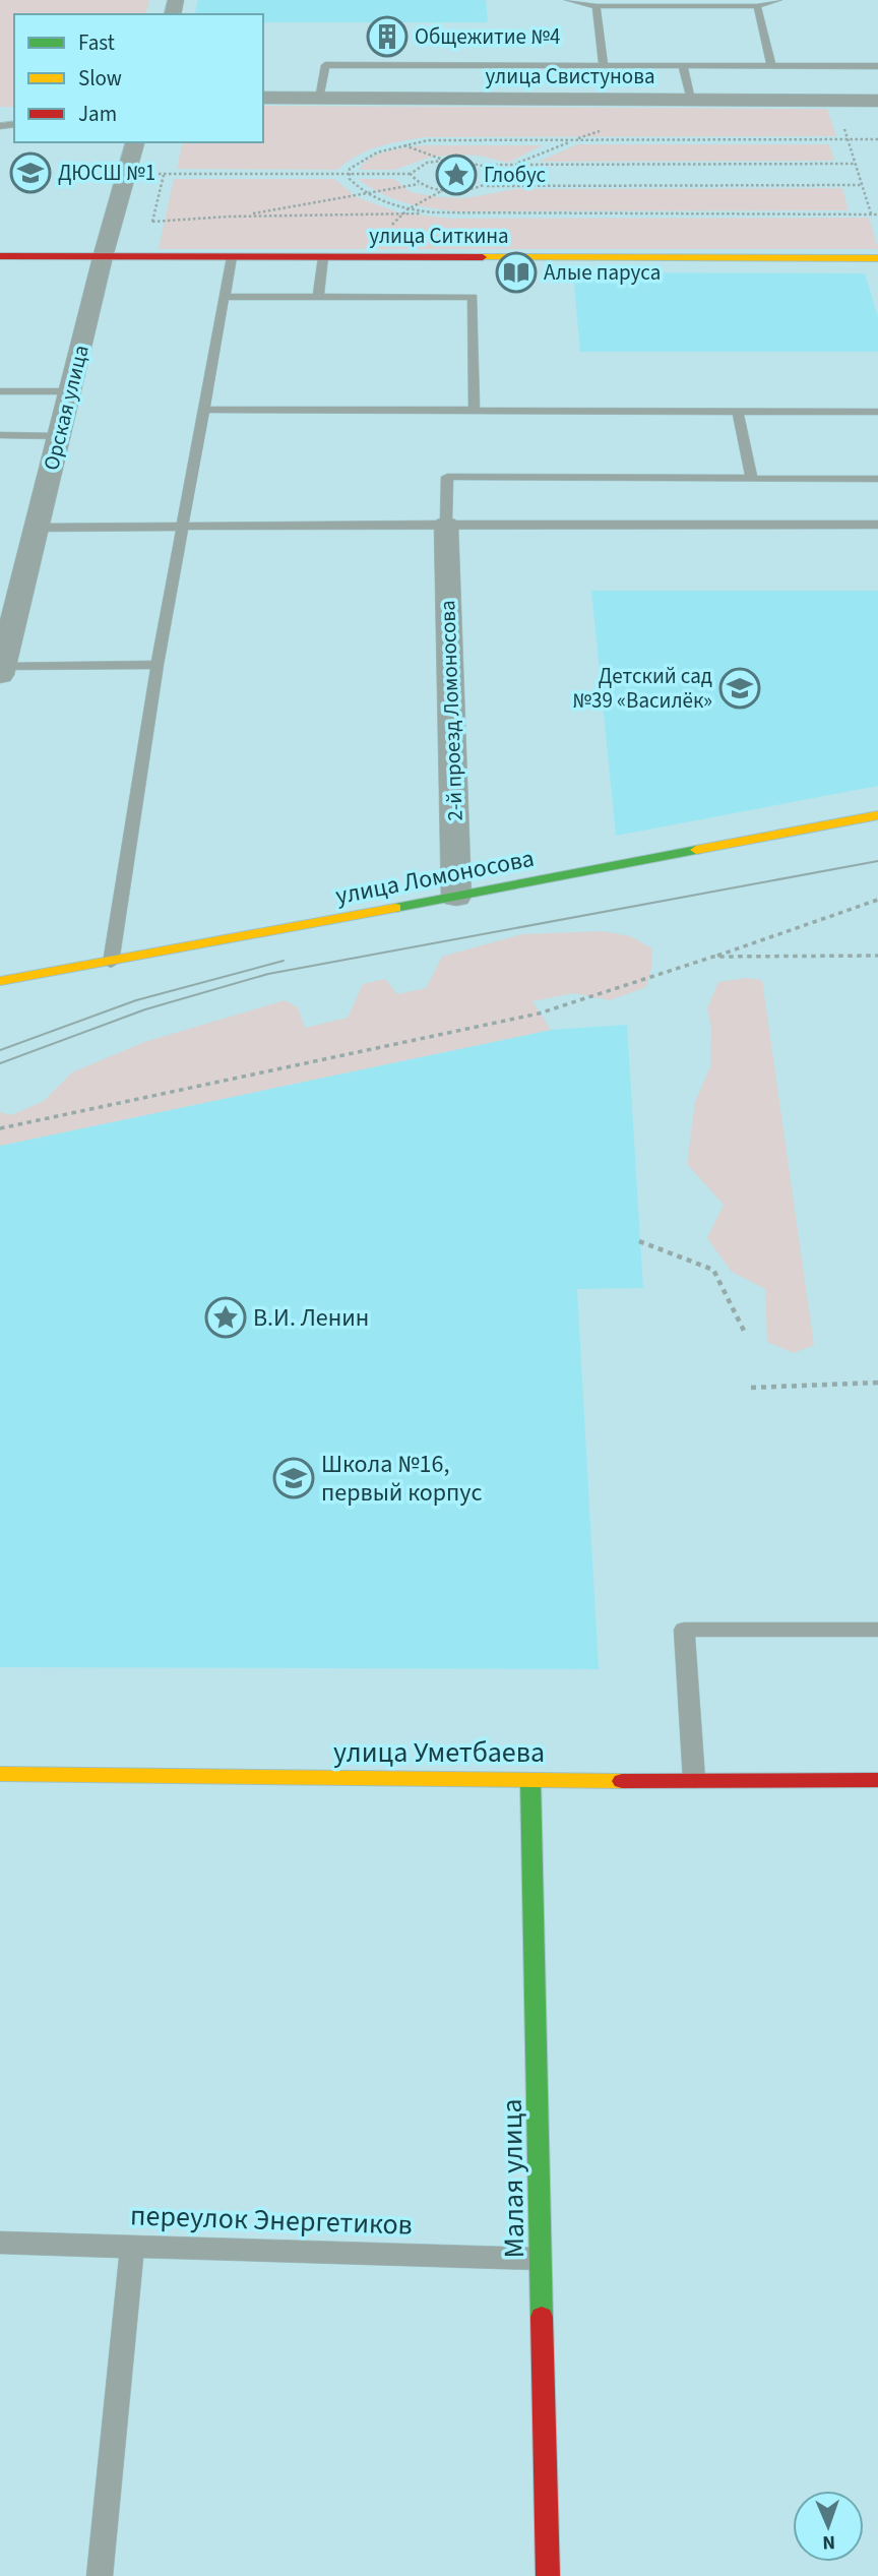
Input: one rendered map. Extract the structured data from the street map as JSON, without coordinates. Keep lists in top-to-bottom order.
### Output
{
  "streets": {
    "street": [
      "улица Свистунова",
      "улица Ситкина",
      "Орская улица",
      "2-й проезд Ломоносова",
      "улица Ломоносова",
      "улица Уметбаева",
      "Малая улица"
    ],
    "lane": ["переулок Энергетиков"]
  },
  "crossings": [
    ["улица Ситкина", "Орская улица"],
    ["2-й проезд Ломоносова", "улица Ломоносова"],
    ["улица Уметбаева", "Малая улица"],
    ["Малая улица", "переулок Энергетиков"]
  ],
  "places": {
    "building": ["Общежитие №4"],
    "school or university": ["ДЮСШ №1", "Детский сад №39 «Василёк»", "Школа №16, первый корпус"],
    "place": ["Глобус", "В.И. Ленин"],
    "library": ["Алые паруса"]
  },
  "legend": ["Fast", "Slow", "Jam"],
  "north": "bottom"
}
